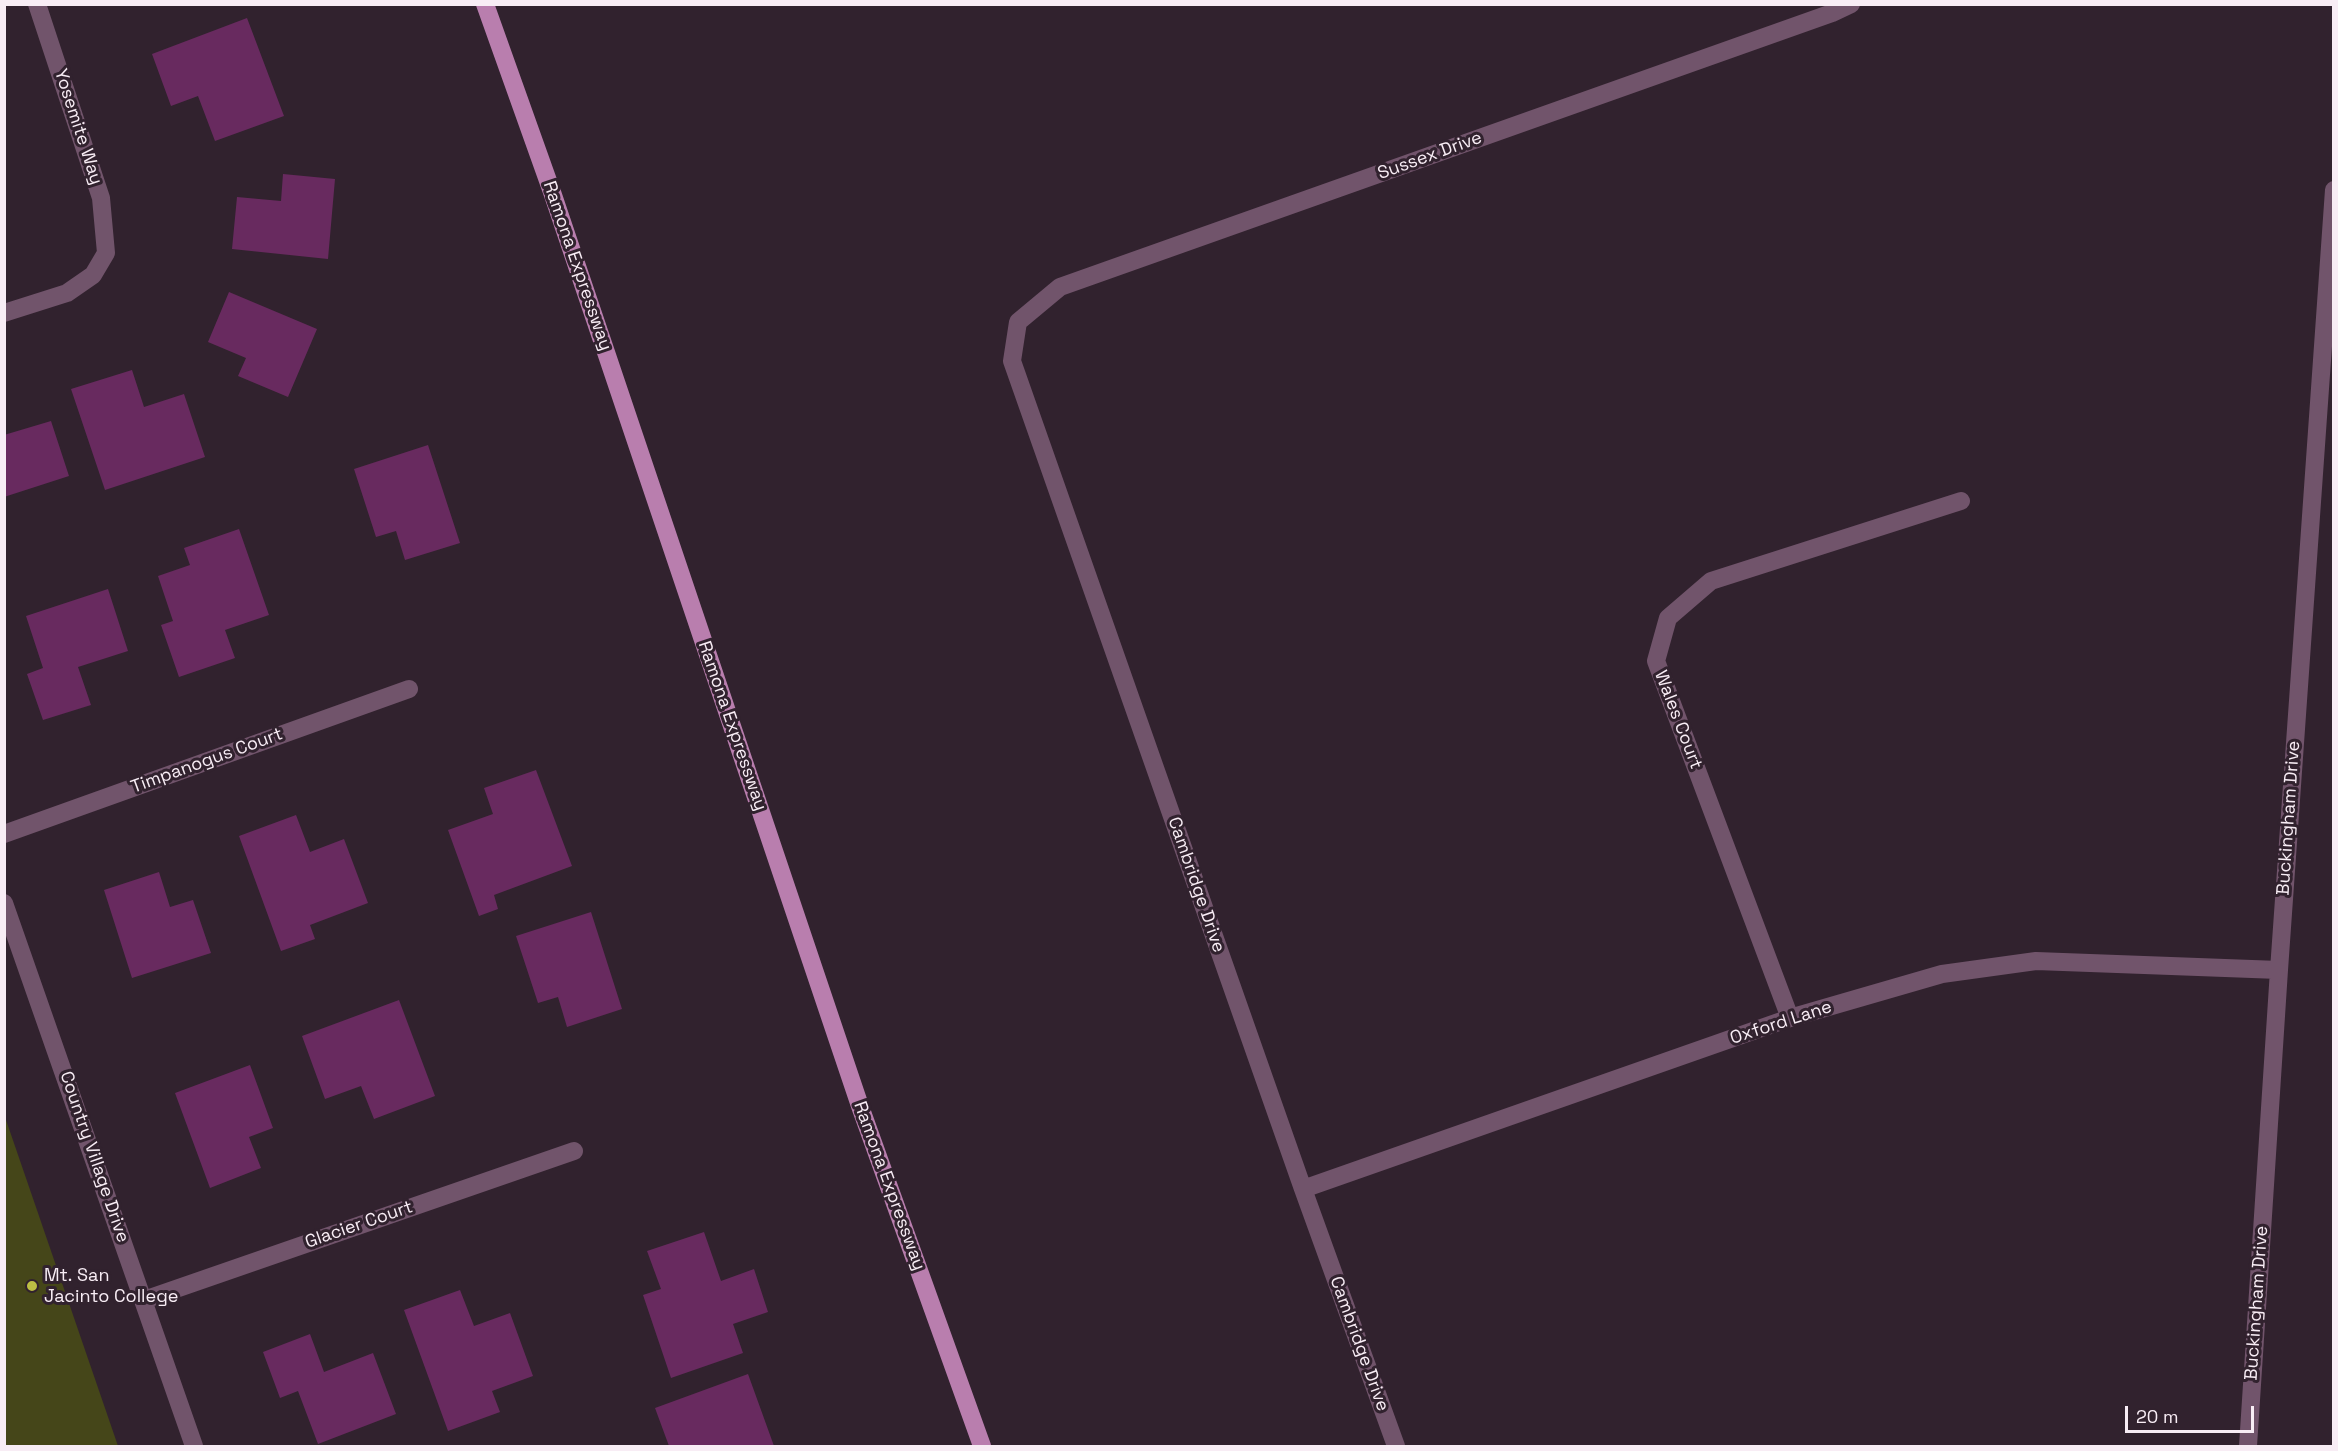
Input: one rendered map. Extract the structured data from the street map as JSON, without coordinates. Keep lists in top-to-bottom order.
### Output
{
  "streets": {
    "main road": ["Ramona Expressway"],
    "street": [
      "Yosemite Way",
      "Sussex Drive",
      "Wales Court",
      "Timpanogus Court",
      "Buckingham Drive",
      "Cambridge Drive",
      "Oxford Lane",
      "Country Village Drive",
      "Glacier Court"
    ]
  },
  "crossings": [
    ["Sussex Drive", "Cambridge Drive"],
    ["Wales Court", "Oxford Lane"],
    ["Buckingham Drive", "Oxford Lane"],
    ["Cambridge Drive", "Oxford Lane"],
    ["Country Village Drive", "Glacier Court"]
  ],
  "places": ["Mt. San Jacinto College"],
  "scale_bar": "20 m"
}
